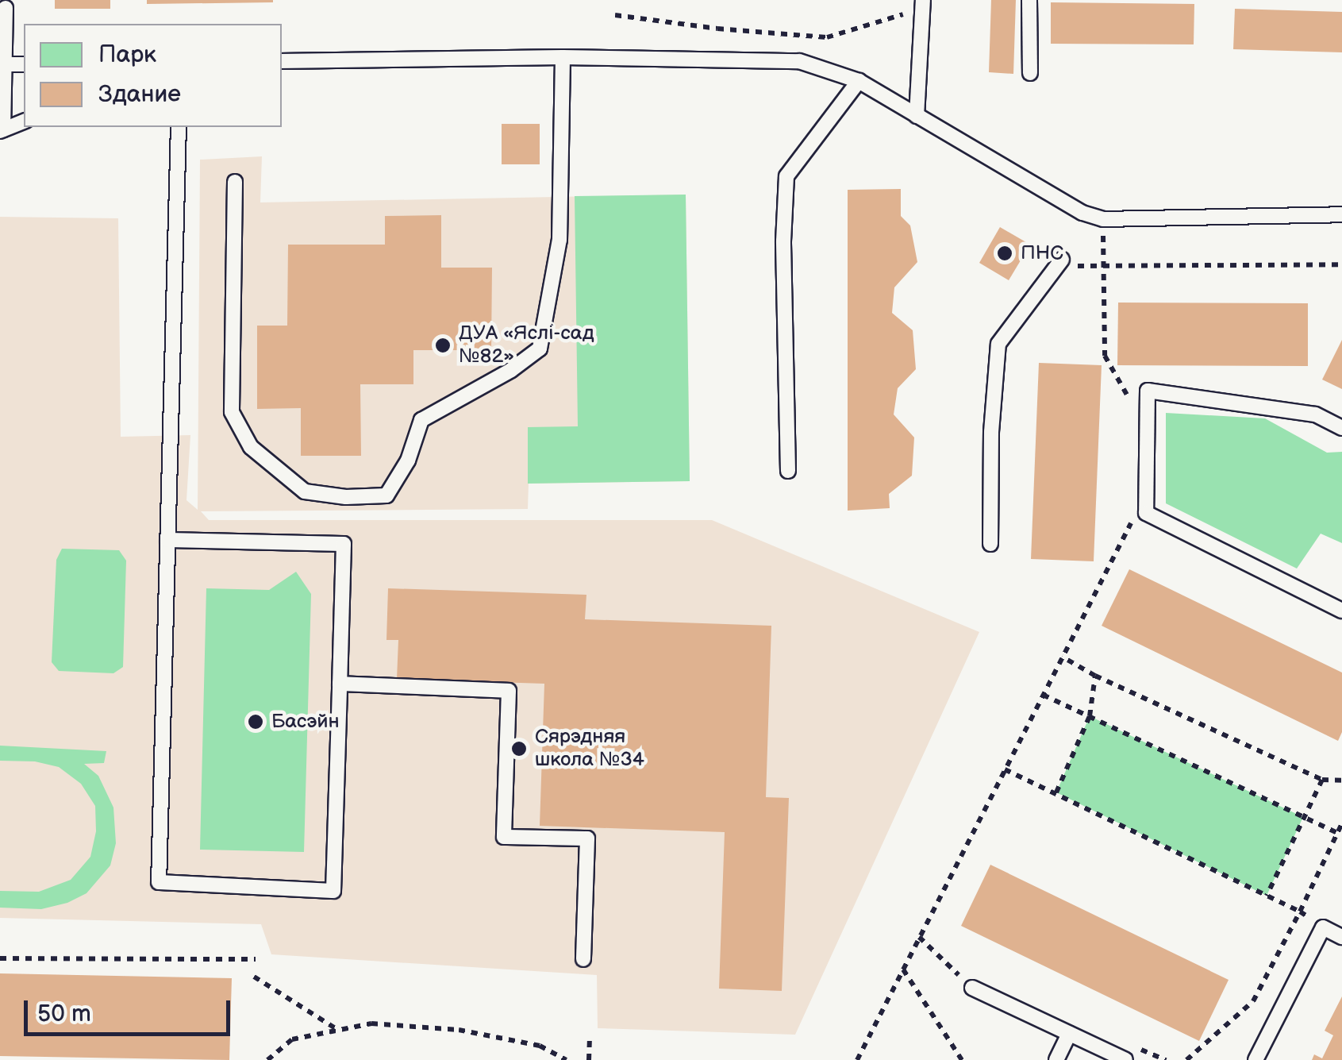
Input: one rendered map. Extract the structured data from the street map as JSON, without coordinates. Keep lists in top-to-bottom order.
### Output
{
  "places": [
    "ПНС",
    "ДУА «Яслі-сад №82»",
    "Басэйн",
    "Сярэдняя школа №34"
  ],
  "legend": ["Парк", "Здание"],
  "scale_bar": "50 m"
}
